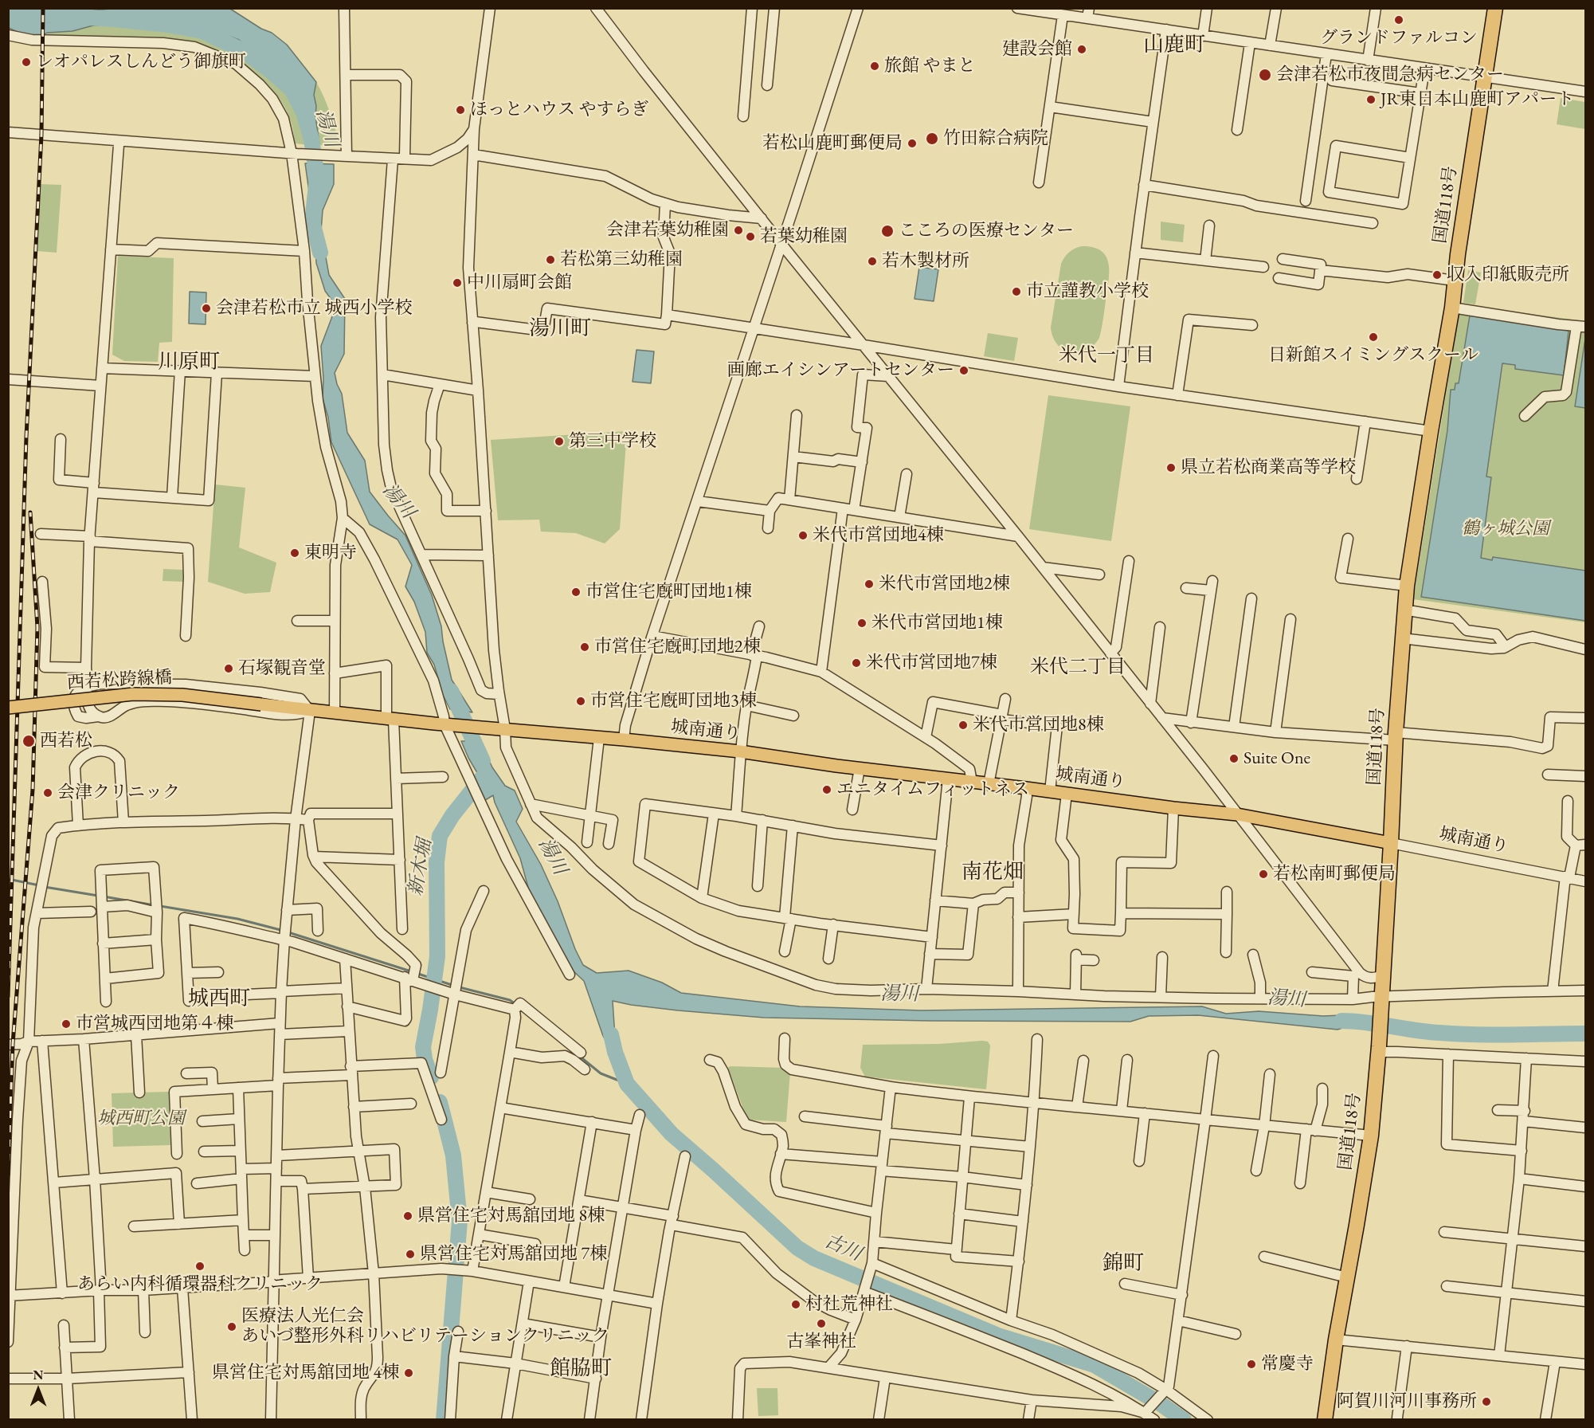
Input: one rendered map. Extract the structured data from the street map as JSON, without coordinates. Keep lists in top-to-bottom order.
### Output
{
  "streets": {
    "highway": ["国道118号"],
    "main road": ["西若松跨線橋", "城南通り"]
  },
  "crossings": [
    ["国道118号", "城南通り"]
  ],
  "districts": [
    "山鹿町",
    "湯川町",
    "米代一丁目",
    "川原町",
    "米代二丁目",
    "南花畑",
    "城西町",
    "錦町",
    "館脇町"
  ],
  "water": ["湯川", "新木堀", "古川"],
  "parks": ["鶴ヶ城公園", "城西町公園"],
  "places": [
    "グランドファルコン",
    "建設会館",
    "レオパレスしんどう御旗町",
    "旅館 やまと",
    "会津若松市夜間急病センター",
    "JR東日本山鹿町アパート",
    "ほっとハウス やすらぎ",
    "竹田綜合病院",
    "若松山鹿町郵便局",
    "会津若葉幼稚園",
    "こころの医療センター",
    "若葉幼稚園",
    "若松第三幼稚園",
    "若木製材所",
    "収入印紙販売所",
    "中川扇町会館",
    "市立謹教小学校",
    "会津若松市立 城西小学校",
    "日新館スイミングスクール",
    "画廊エイシンアートセンター",
    "第三中学校",
    "県立若松商業高等学校",
    "米代市営団地4棟",
    "東明寺",
    "米代市営団地2棟",
    "市営住宅廐町団地1棟",
    "米代市営団地1棟",
    "市営住宅廐町団地2棟",
    "米代市営団地7棟",
    "石塚観音堂",
    "市営住宅廐町団地3棟",
    "米代市営団地8棟",
    "西若松",
    "Suite One",
    "エニタイムフィットネス",
    "会津クリニック",
    "若松南町郵便局",
    "市営城西団地第４棟",
    "県営住宅対馬舘団地 8棟",
    "県営住宅対馬舘団地 7棟",
    "あらい内科循環器科クリニック",
    "村社荒神社",
    "古峯神社",
    "医療法人光仁会 あいづ整形外科リハビリテーションクリニック",
    "常慶寺",
    "県営住宅対馬舘団地 4棟",
    "阿賀川河川事務所"
  ],
  "north": "top"
}
